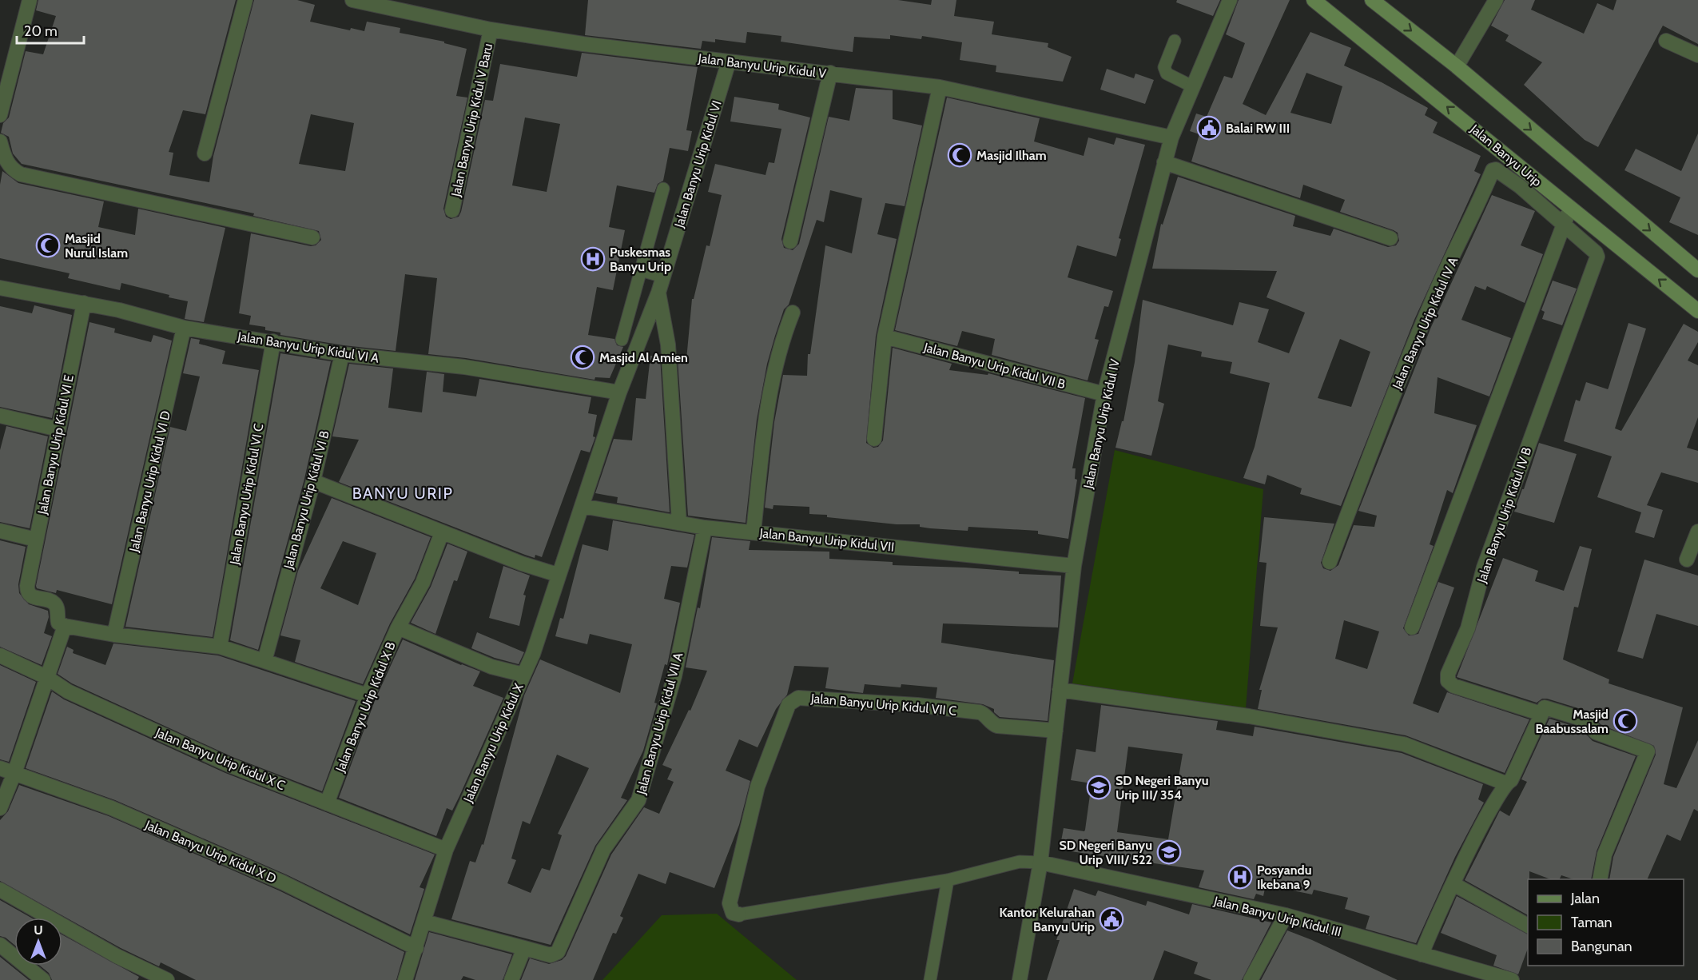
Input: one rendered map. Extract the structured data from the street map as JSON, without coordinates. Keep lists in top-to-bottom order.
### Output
{
  "streets": {
    "main road": ["Jalan Banyu Urip"],
    "street": [
      "Jalan Banyu Urip Kidul V",
      "Jalan Banyu Urip Kidul V Baru",
      "Jalan Banyu Urip Kidul VI",
      "Jalan Banyu Urip Kidul IV A",
      "Jalan Banyu Urip Kidul VI A",
      "Jalan Banyu Urip Kidul VII B",
      "Jalan Banyu Urip Kidul IV",
      "Jalan Banyu Urip Kidul VI E",
      "Jalan Banyu Urip Kidul VI D",
      "Jalan Banyu Urip Kidul VI C",
      "Jalan Banyu Urip Kidul VI B",
      "Jalan Banyu Urip Kidul IV B",
      "Jalan Banyu Urip Kidul VII",
      "Jalan Banyu Urip Kidul VII C",
      "Jalan Banyu Urip Kidul X B",
      "Jalan Banyu Urip Kidul VII A",
      "Jalan Banyu Urip Kidul X",
      "Jalan Banyu Urip Kidul X C",
      "Jalan Banyu Urip Kidul X D",
      "Jalan Banyu Urip Kidul III"
    ]
  },
  "crossings": [
    ["Jalan Banyu Urip Kidul V", "Jalan Banyu Urip Kidul V Baru"],
    ["Jalan Banyu Urip Kidul V", "Jalan Banyu Urip Kidul VI"],
    ["Jalan Banyu Urip Kidul V", "Jalan Banyu Urip Kidul IV"],
    ["Jalan Banyu Urip Kidul VI", "Jalan Banyu Urip Kidul VI A"],
    ["Jalan Banyu Urip Kidul VI", "Jalan Banyu Urip Kidul VII"],
    ["Jalan Banyu Urip Kidul VI", "Jalan Banyu Urip Kidul X"],
    ["Jalan Banyu Urip Kidul IV A", "Jalan Banyu Urip Kidul IV B"],
    ["Jalan Banyu Urip Kidul VI A", "Jalan Banyu Urip Kidul VI E"],
    ["Jalan Banyu Urip Kidul VI A", "Jalan Banyu Urip Kidul VI D"],
    ["Jalan Banyu Urip Kidul VI A", "Jalan Banyu Urip Kidul VI C"],
    ["Jalan Banyu Urip Kidul VI A", "Jalan Banyu Urip Kidul VI B"],
    ["Jalan Banyu Urip Kidul VII B", "Jalan Banyu Urip Kidul IV"],
    ["Jalan Banyu Urip Kidul IV", "Jalan Banyu Urip Kidul VII"],
    ["Jalan Banyu Urip Kidul IV", "Jalan Banyu Urip Kidul VII C"],
    ["Jalan Banyu Urip Kidul IV", "Jalan Banyu Urip Kidul III"],
    ["Jalan Banyu Urip Kidul VII", "Jalan Banyu Urip Kidul VII A"],
    ["Jalan Banyu Urip Kidul VII", "Jalan Banyu Urip Kidul X"],
    ["Jalan Banyu Urip Kidul X B", "Jalan Banyu Urip Kidul X"],
    ["Jalan Banyu Urip Kidul X B", "Jalan Banyu Urip Kidul X C"],
    ["Jalan Banyu Urip Kidul VII A", "Jalan Banyu Urip Kidul X"],
    ["Jalan Banyu Urip Kidul X", "Jalan Banyu Urip Kidul X C"],
    ["Jalan Banyu Urip Kidul X", "Jalan Banyu Urip Kidul X D"]
  ],
  "districts": ["BANYU URIP"],
  "places": {
    "public building": ["Balai RW III", "Kantor Kelurahan Banyu Urip"],
    "mosque": [
      "Masjid Ilham",
      "Masjid Nurul Islam",
      "Masjid Al Amien",
      "Masjid Baabussalam"
    ],
    "hospital": ["Puskesmas Banyu Urip", "Posyandu Ikebana 9"],
    "school or university": ["SD Negeri Banyu Urip III/ 354", "SD Negeri Banyu Urip VIII/ 522"]
  },
  "legend": ["Jalan", "Taman", "Bangunan"],
  "scale_bar": "20 m",
  "north": "top"
}
